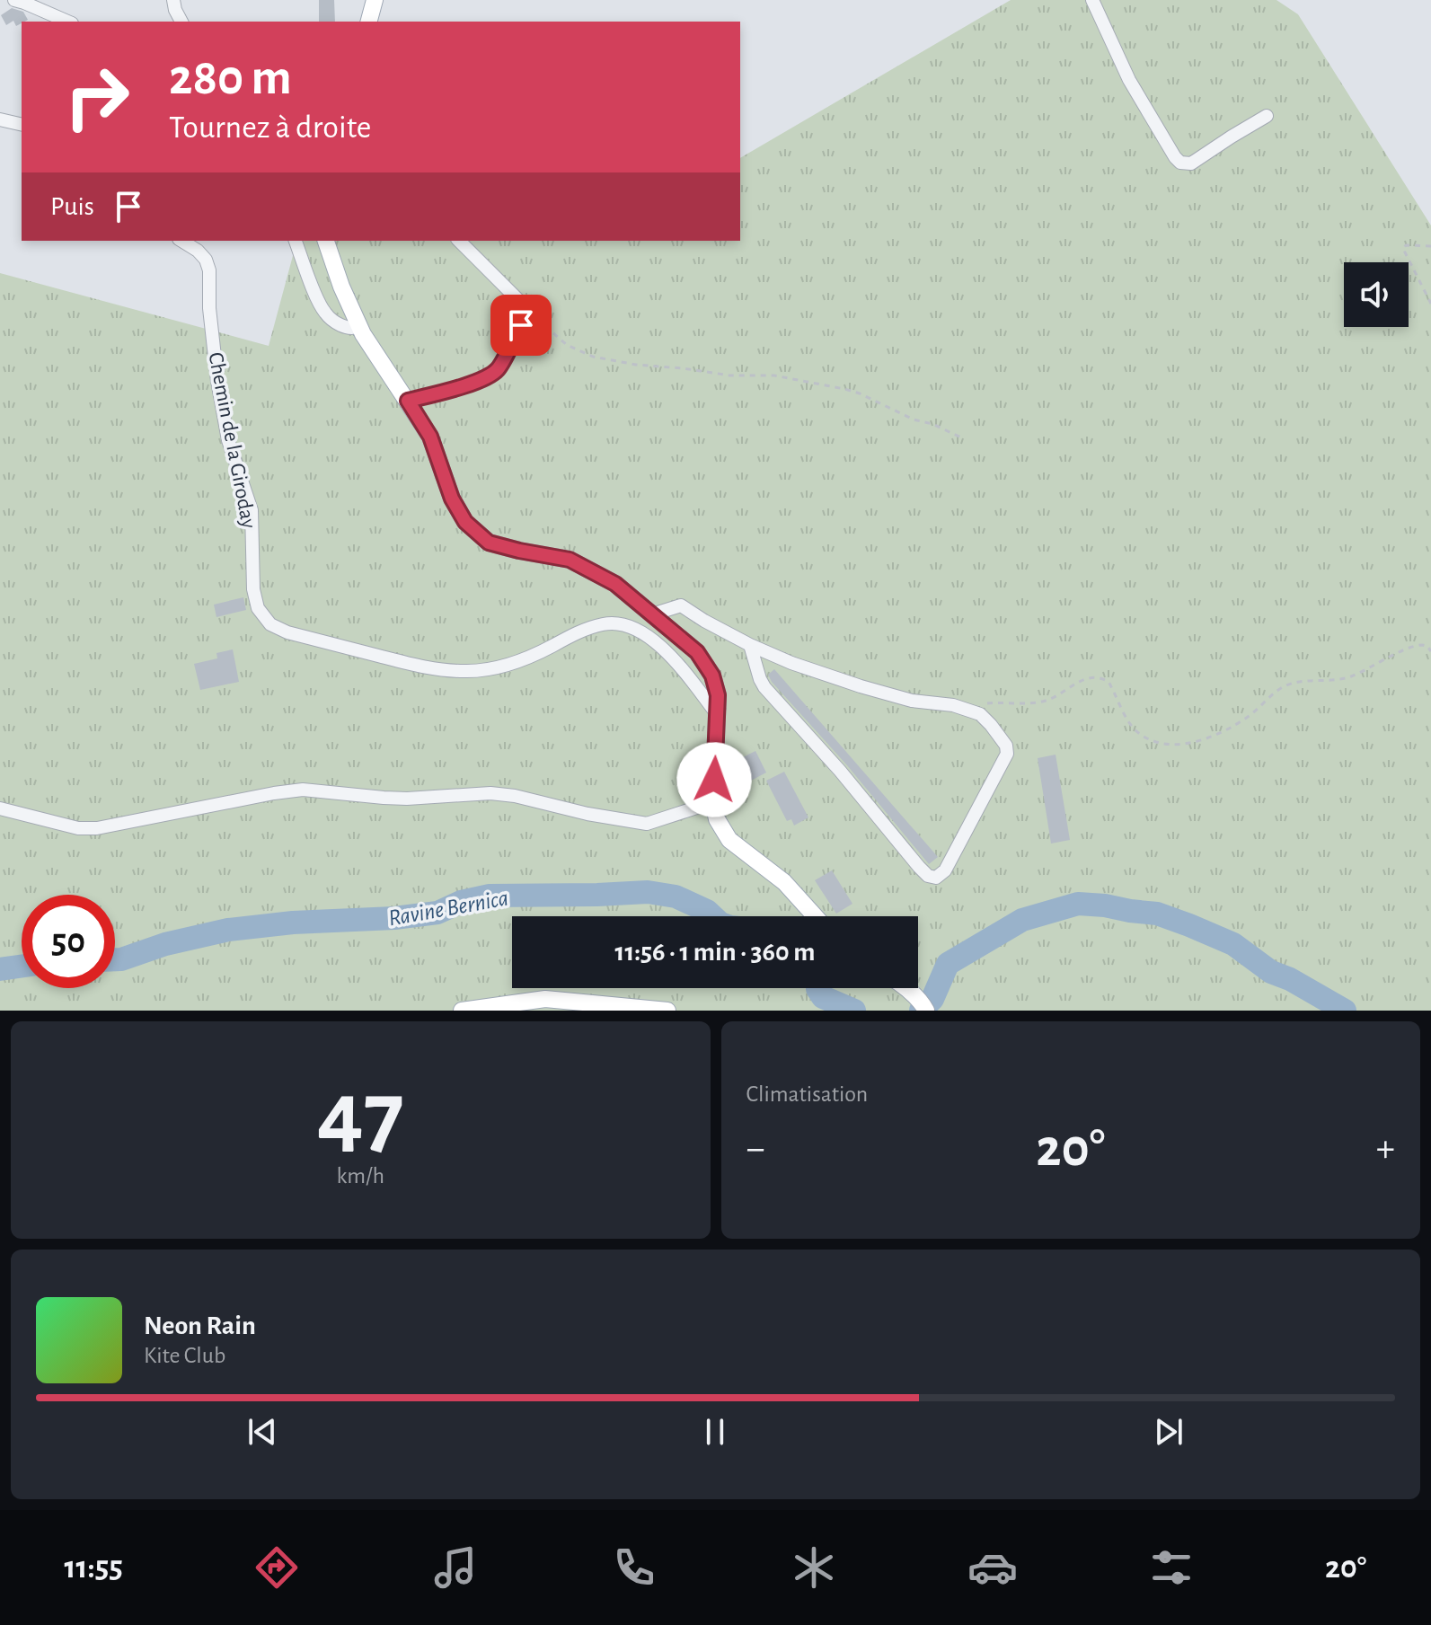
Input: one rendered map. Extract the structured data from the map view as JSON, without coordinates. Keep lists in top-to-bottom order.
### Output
{
  "streets": {
    "street": ["Chemin de la Giroday"]
  },
  "water": ["Ravine Bernica"],
  "page": {
    "turn": ["280 m", "Tournez à droite"],
    "then": "Puis",
    "limit": "50",
    "trip": "11:56 · 1 min · 360 m",
    "tile": [
      ["47", "km/h"],
      "Climatisation"
    ],
    "heat": ["−", "20°", "+"],
    "song": ["Neon Rain", "Kite Club"],
    "tabs": ["11:55", "20°"]
  }
}
